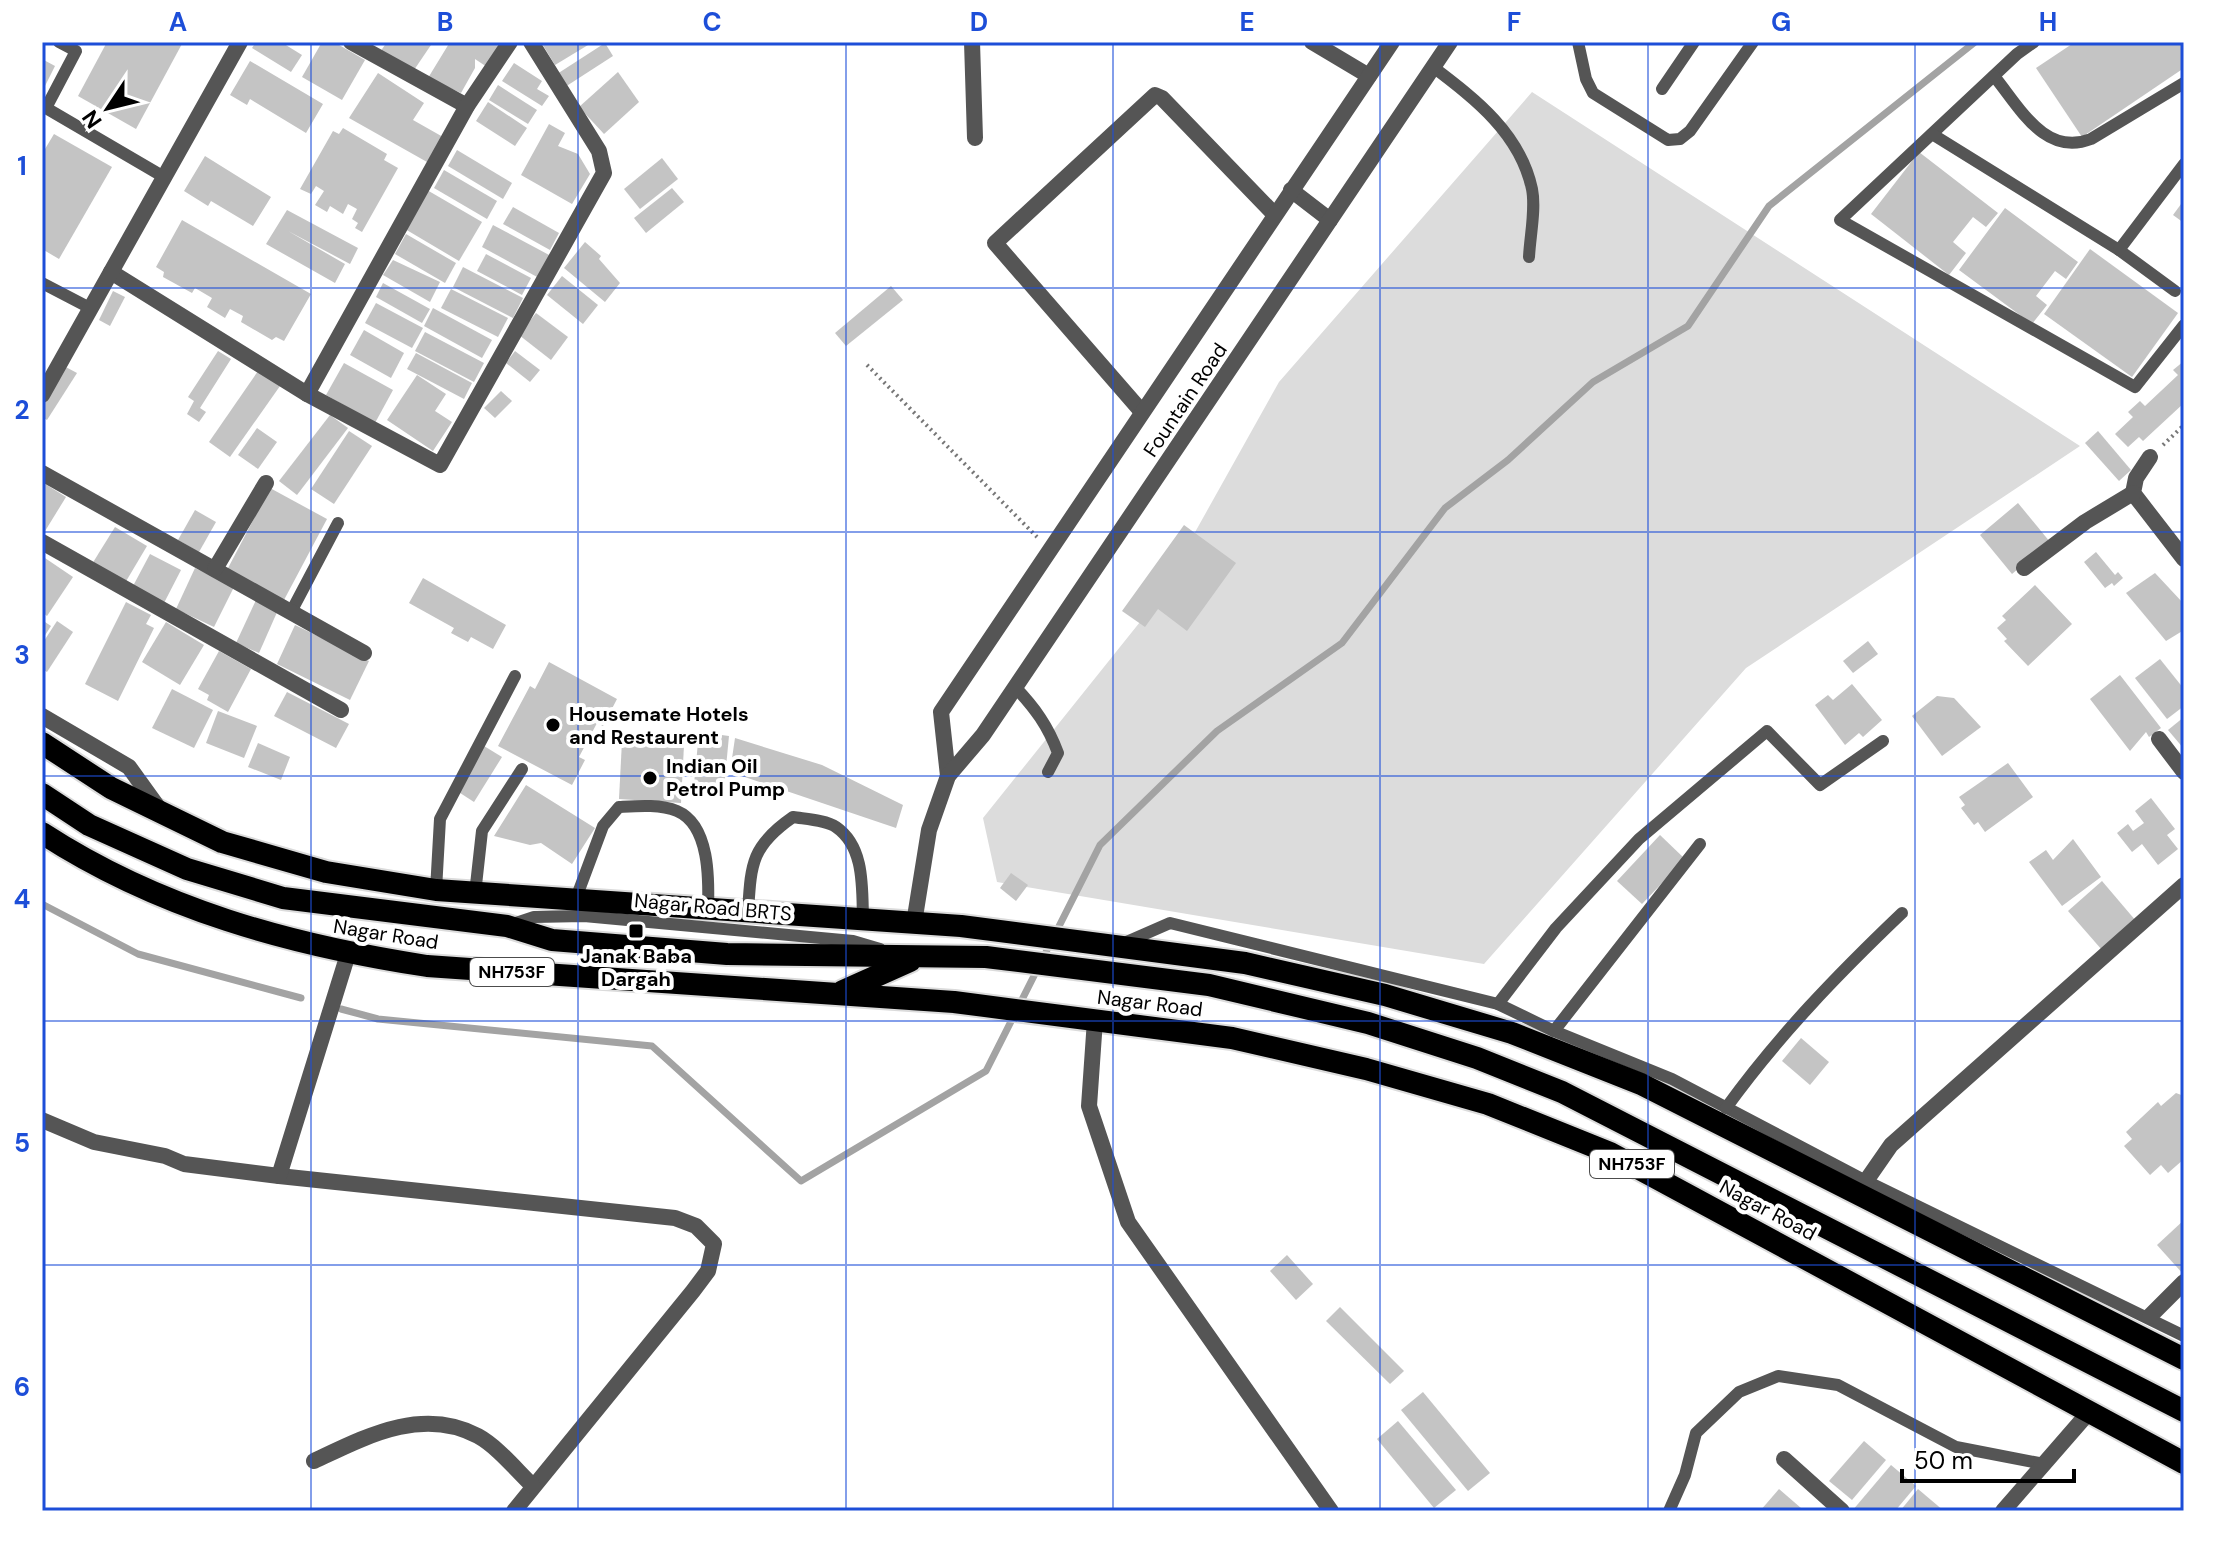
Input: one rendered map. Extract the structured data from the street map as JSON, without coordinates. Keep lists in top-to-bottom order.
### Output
{
  "streets": {
    "highway": ["Nagar Road", "NH753F"],
    "street": ["Fountain Road"]
  },
  "places": {
    "other": ["Housemate Hotels and Restaurent", "Indian Oil Petrol Pump"],
    "transit": ["Janak Baba Dargah"]
  },
  "scale_bar": "50 m",
  "north": "bottom left",
  "grid": {
    "columns": [
      "A",
      "B",
      "C",
      "D",
      "E",
      "F",
      "G",
      "H"
    ],
    "rows": [
      "1",
      "2",
      "3",
      "4",
      "5",
      "6"
    ]
  }
}
